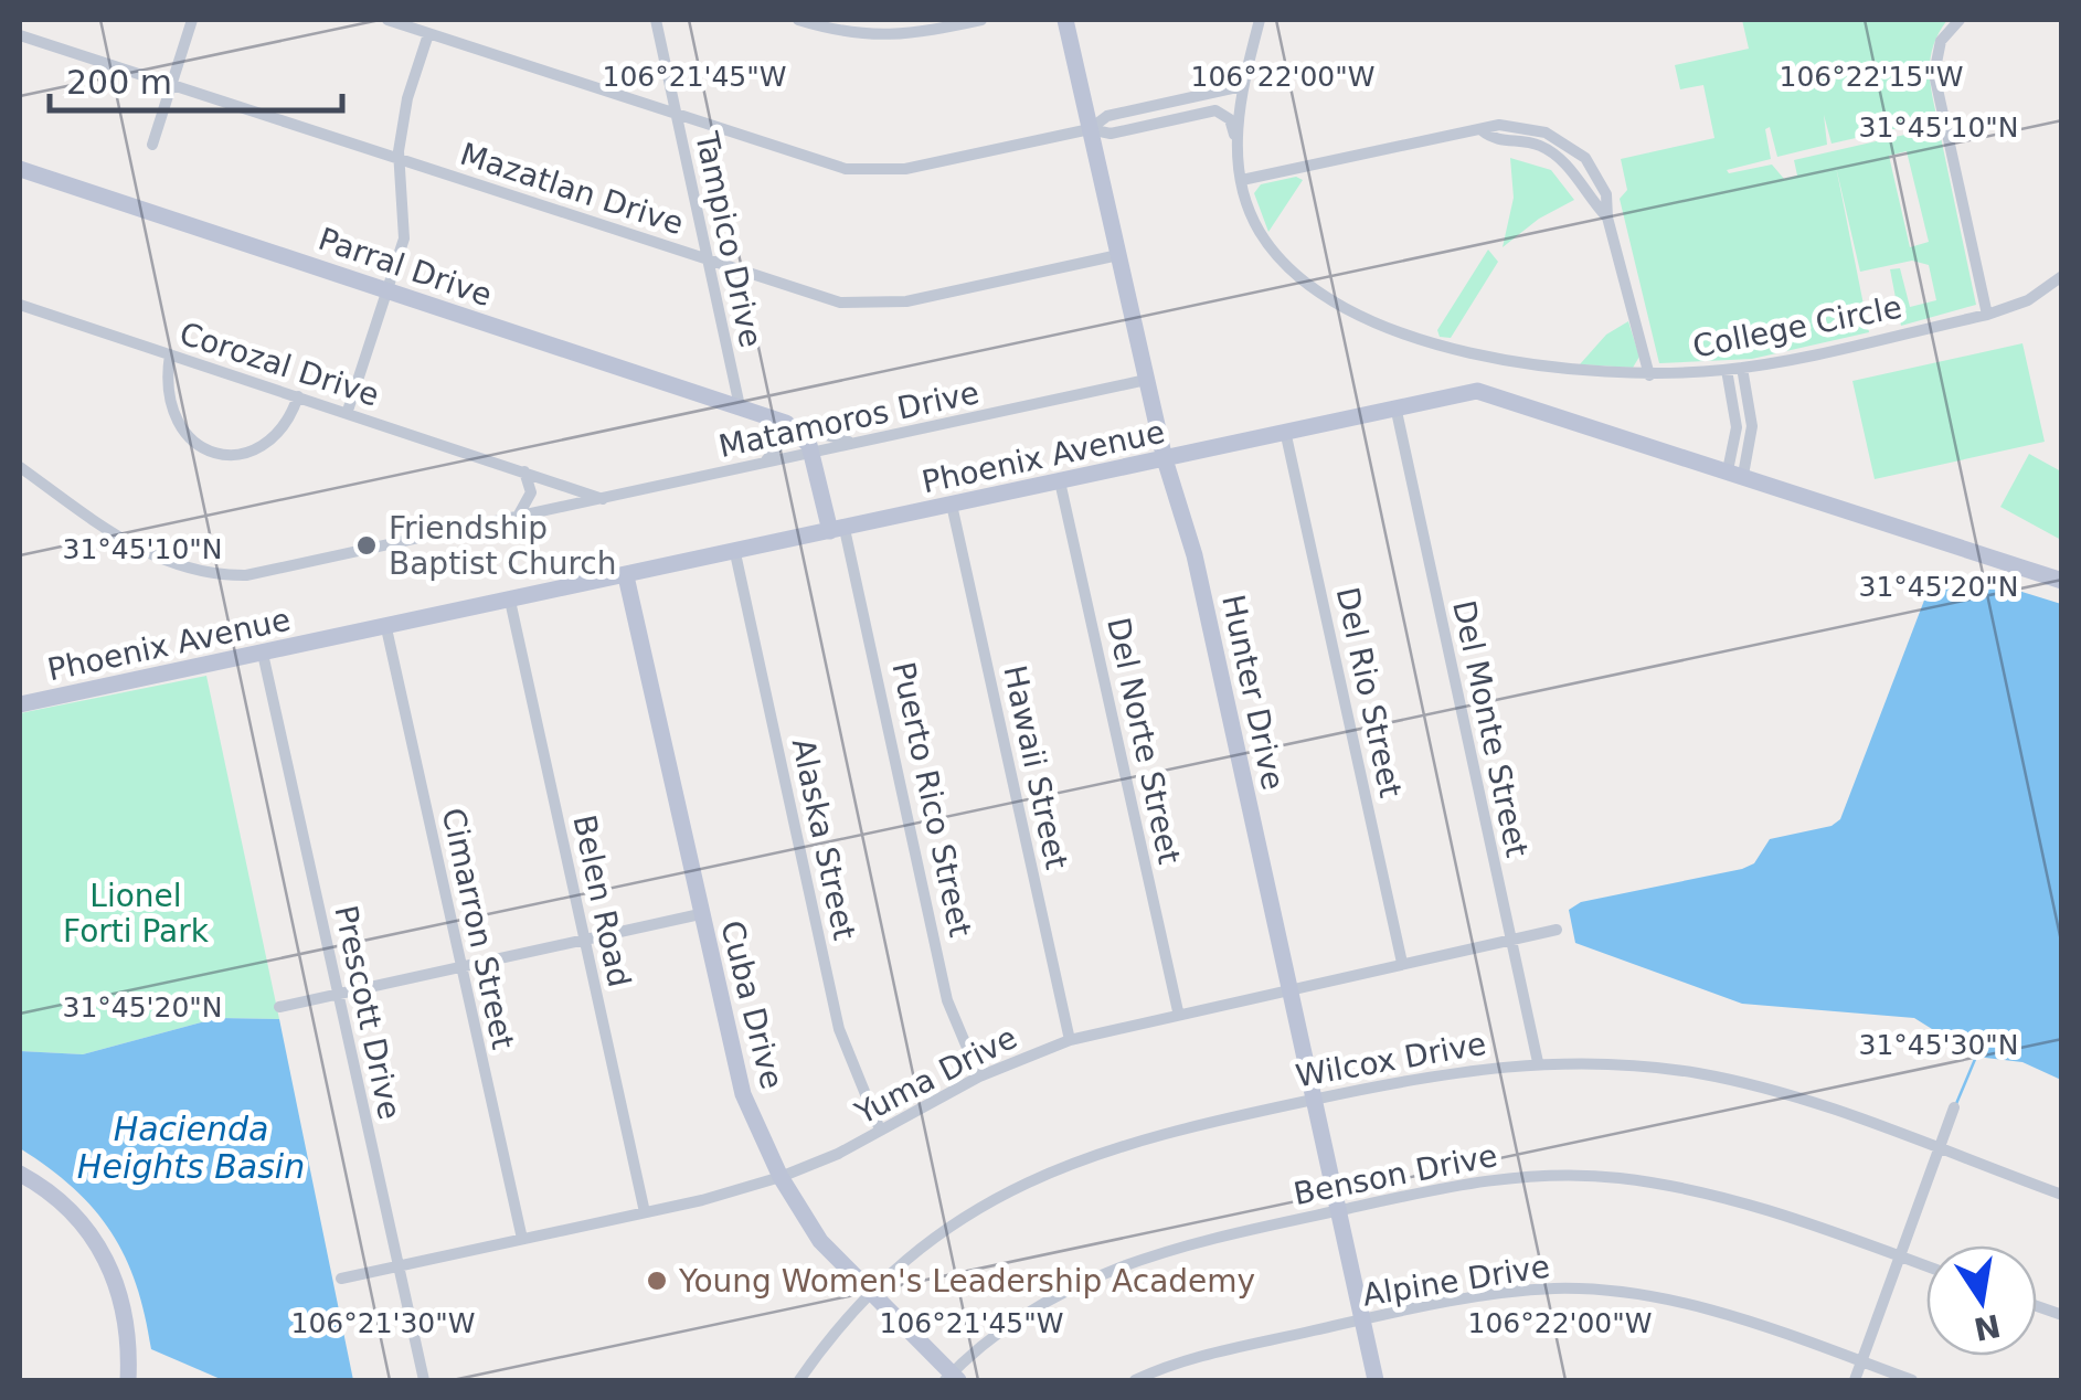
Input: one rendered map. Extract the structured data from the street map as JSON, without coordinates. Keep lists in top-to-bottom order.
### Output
{
  "streets": {
    "street": [
      "Mazatlan Drive",
      "Tampico Drive",
      "Parral Drive",
      "College Circle",
      "Corozal Drive",
      "Matamoros Drive",
      "Phoenix Avenue",
      "Hunter Drive",
      "Del Rio Street",
      "Del Monte Street",
      "Del Norte Street",
      "Hawaii Street",
      "Puerto Rico Street",
      "Alaska Street",
      "Belen Road",
      "Cimarron Street",
      "Cuba Drive",
      "Prescott Drive",
      "Wilcox Drive",
      "Yuma Drive",
      "Benson Drive",
      "Alpine Drive"
    ]
  },
  "crossings": [
    ["Mazatlan Drive", "Tampico Drive"],
    ["Mazatlan Drive", "Hunter Drive"],
    ["Tampico Drive", "Parral Drive"],
    ["Parral Drive", "Matamoros Drive"],
    ["Parral Drive", "Puerto Rico Street"],
    ["Corozal Drive", "Matamoros Drive"],
    ["Matamoros Drive", "Hunter Drive"],
    ["Matamoros Drive", "Puerto Rico Street"],
    ["Phoenix Avenue", "Hunter Drive"],
    ["Phoenix Avenue", "Del Rio Street"],
    ["Phoenix Avenue", "Del Monte Street"],
    ["Phoenix Avenue", "Del Norte Street"],
    ["Phoenix Avenue", "Hawaii Street"],
    ["Phoenix Avenue", "Puerto Rico Street"],
    ["Phoenix Avenue", "Alaska Street"],
    ["Phoenix Avenue", "Belen Road"],
    ["Phoenix Avenue", "Cimarron Street"],
    ["Phoenix Avenue", "Cuba Drive"],
    ["Phoenix Avenue", "Prescott Drive"],
    ["Hunter Drive", "Wilcox Drive"],
    ["Hunter Drive", "Yuma Drive"],
    ["Hunter Drive", "Benson Drive"],
    ["Hunter Drive", "Alpine Drive"],
    ["Del Rio Street", "Yuma Drive"],
    ["Del Monte Street", "Wilcox Drive"],
    ["Del Monte Street", "Yuma Drive"],
    ["Del Norte Street", "Yuma Drive"],
    ["Hawaii Street", "Yuma Drive"],
    ["Puerto Rico Street", "Yuma Drive"],
    ["Alaska Street", "Yuma Drive"],
    ["Belen Road", "Yuma Drive"],
    ["Cimarron Street", "Yuma Drive"],
    ["Cuba Drive", "Wilcox Drive"],
    ["Cuba Drive", "Yuma Drive"],
    ["Cuba Drive", "Benson Drive"],
    ["Prescott Drive", "Yuma Drive"]
  ],
  "water": ["Hacienda Heights Basin"],
  "parks": ["Lionel Forti Park"],
  "places": ["Friendship Baptist Church", "Young Women's Leadership Academy"],
  "scale_bar": "200 m",
  "north": "bottom",
  "coordinates": [
    "106°21'45\"W",
    "106°22'00\"W",
    "106°22'15\"W",
    "31°45'10\"N",
    "31°45'20\"N",
    "31°45'30\"N",
    "106°21'30\"W"
  ]
}
